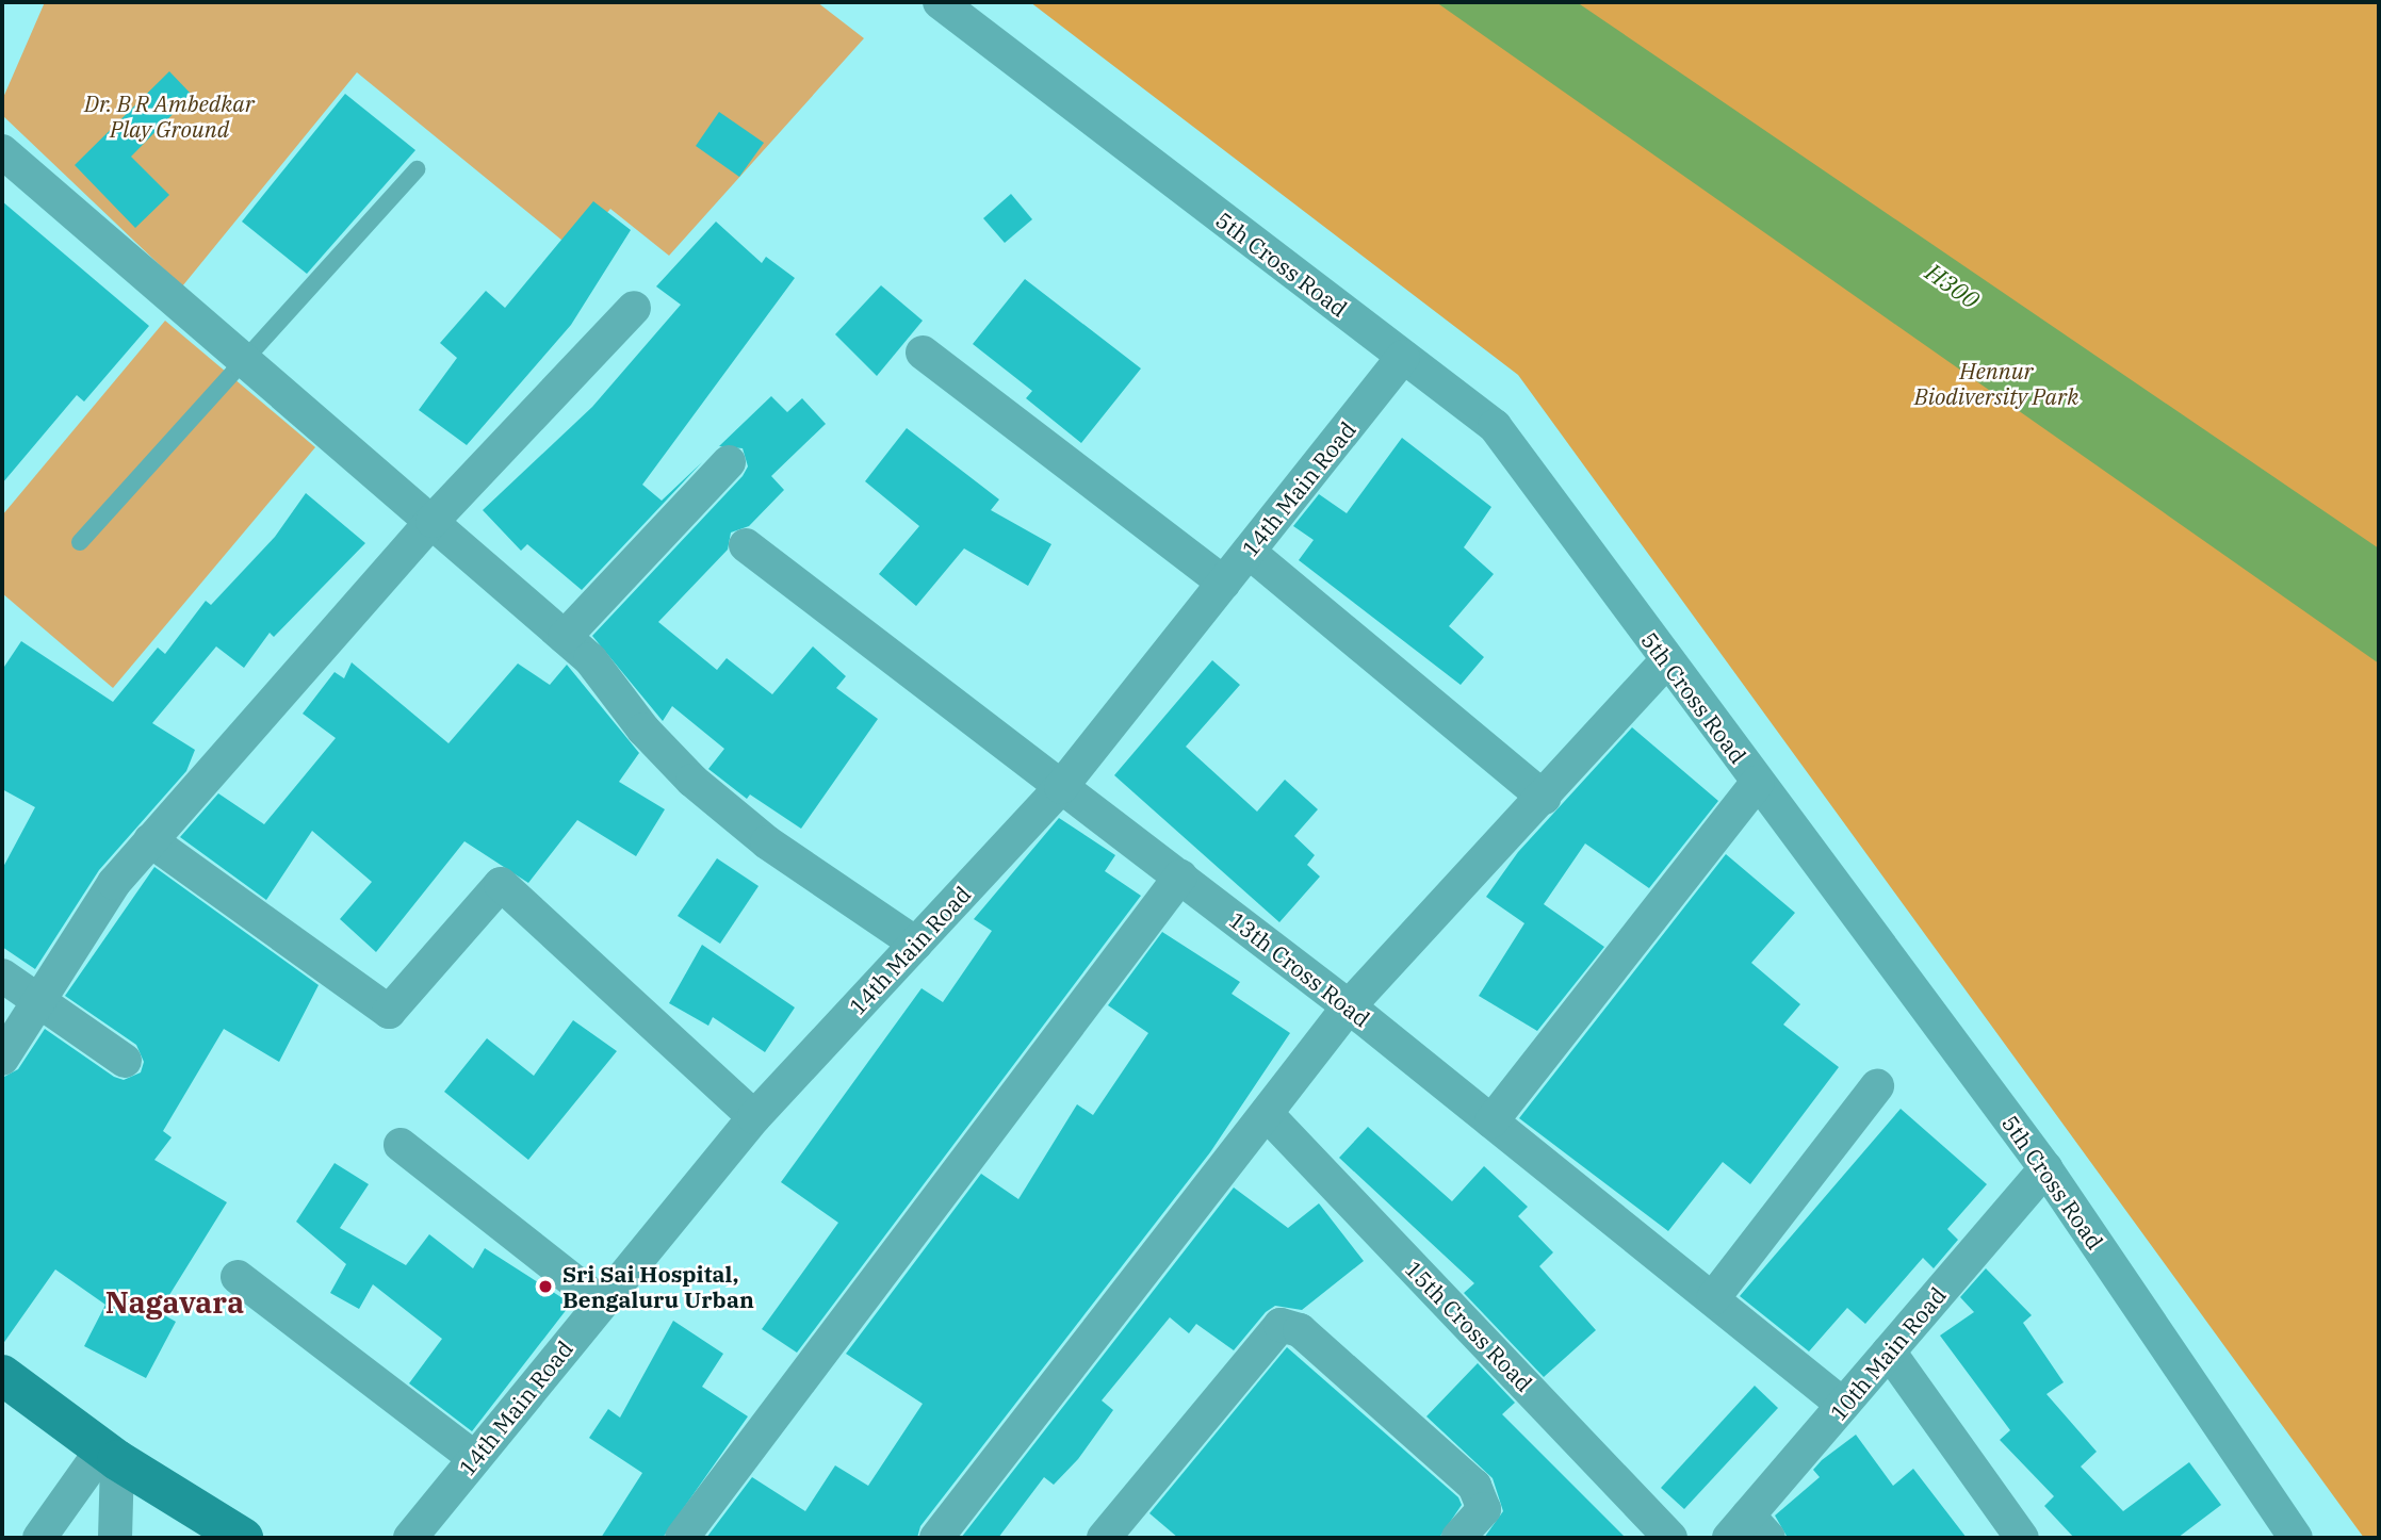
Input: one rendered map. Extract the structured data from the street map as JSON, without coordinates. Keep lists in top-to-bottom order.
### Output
{
  "streets": {
    "street": [
      "5th Cross Road",
      "14th Main Road",
      "13th Cross Road",
      "15th Cross Road",
      "10th Main Road"
    ]
  },
  "crossings": [
    ["5th Cross Road", "14th Main Road"],
    ["5th Cross Road", "10th Main Road"],
    ["14th Main Road", "13th Cross Road"],
    ["13th Cross Road", "10th Main Road"]
  ],
  "districts": ["Nagavara"],
  "water": ["H300"],
  "parks": ["Dr. B R Ambedkar Play Ground", "Hennur Biodiversity Park"],
  "places": ["Sri Sai Hospital, Bengaluru Urban"]
}
